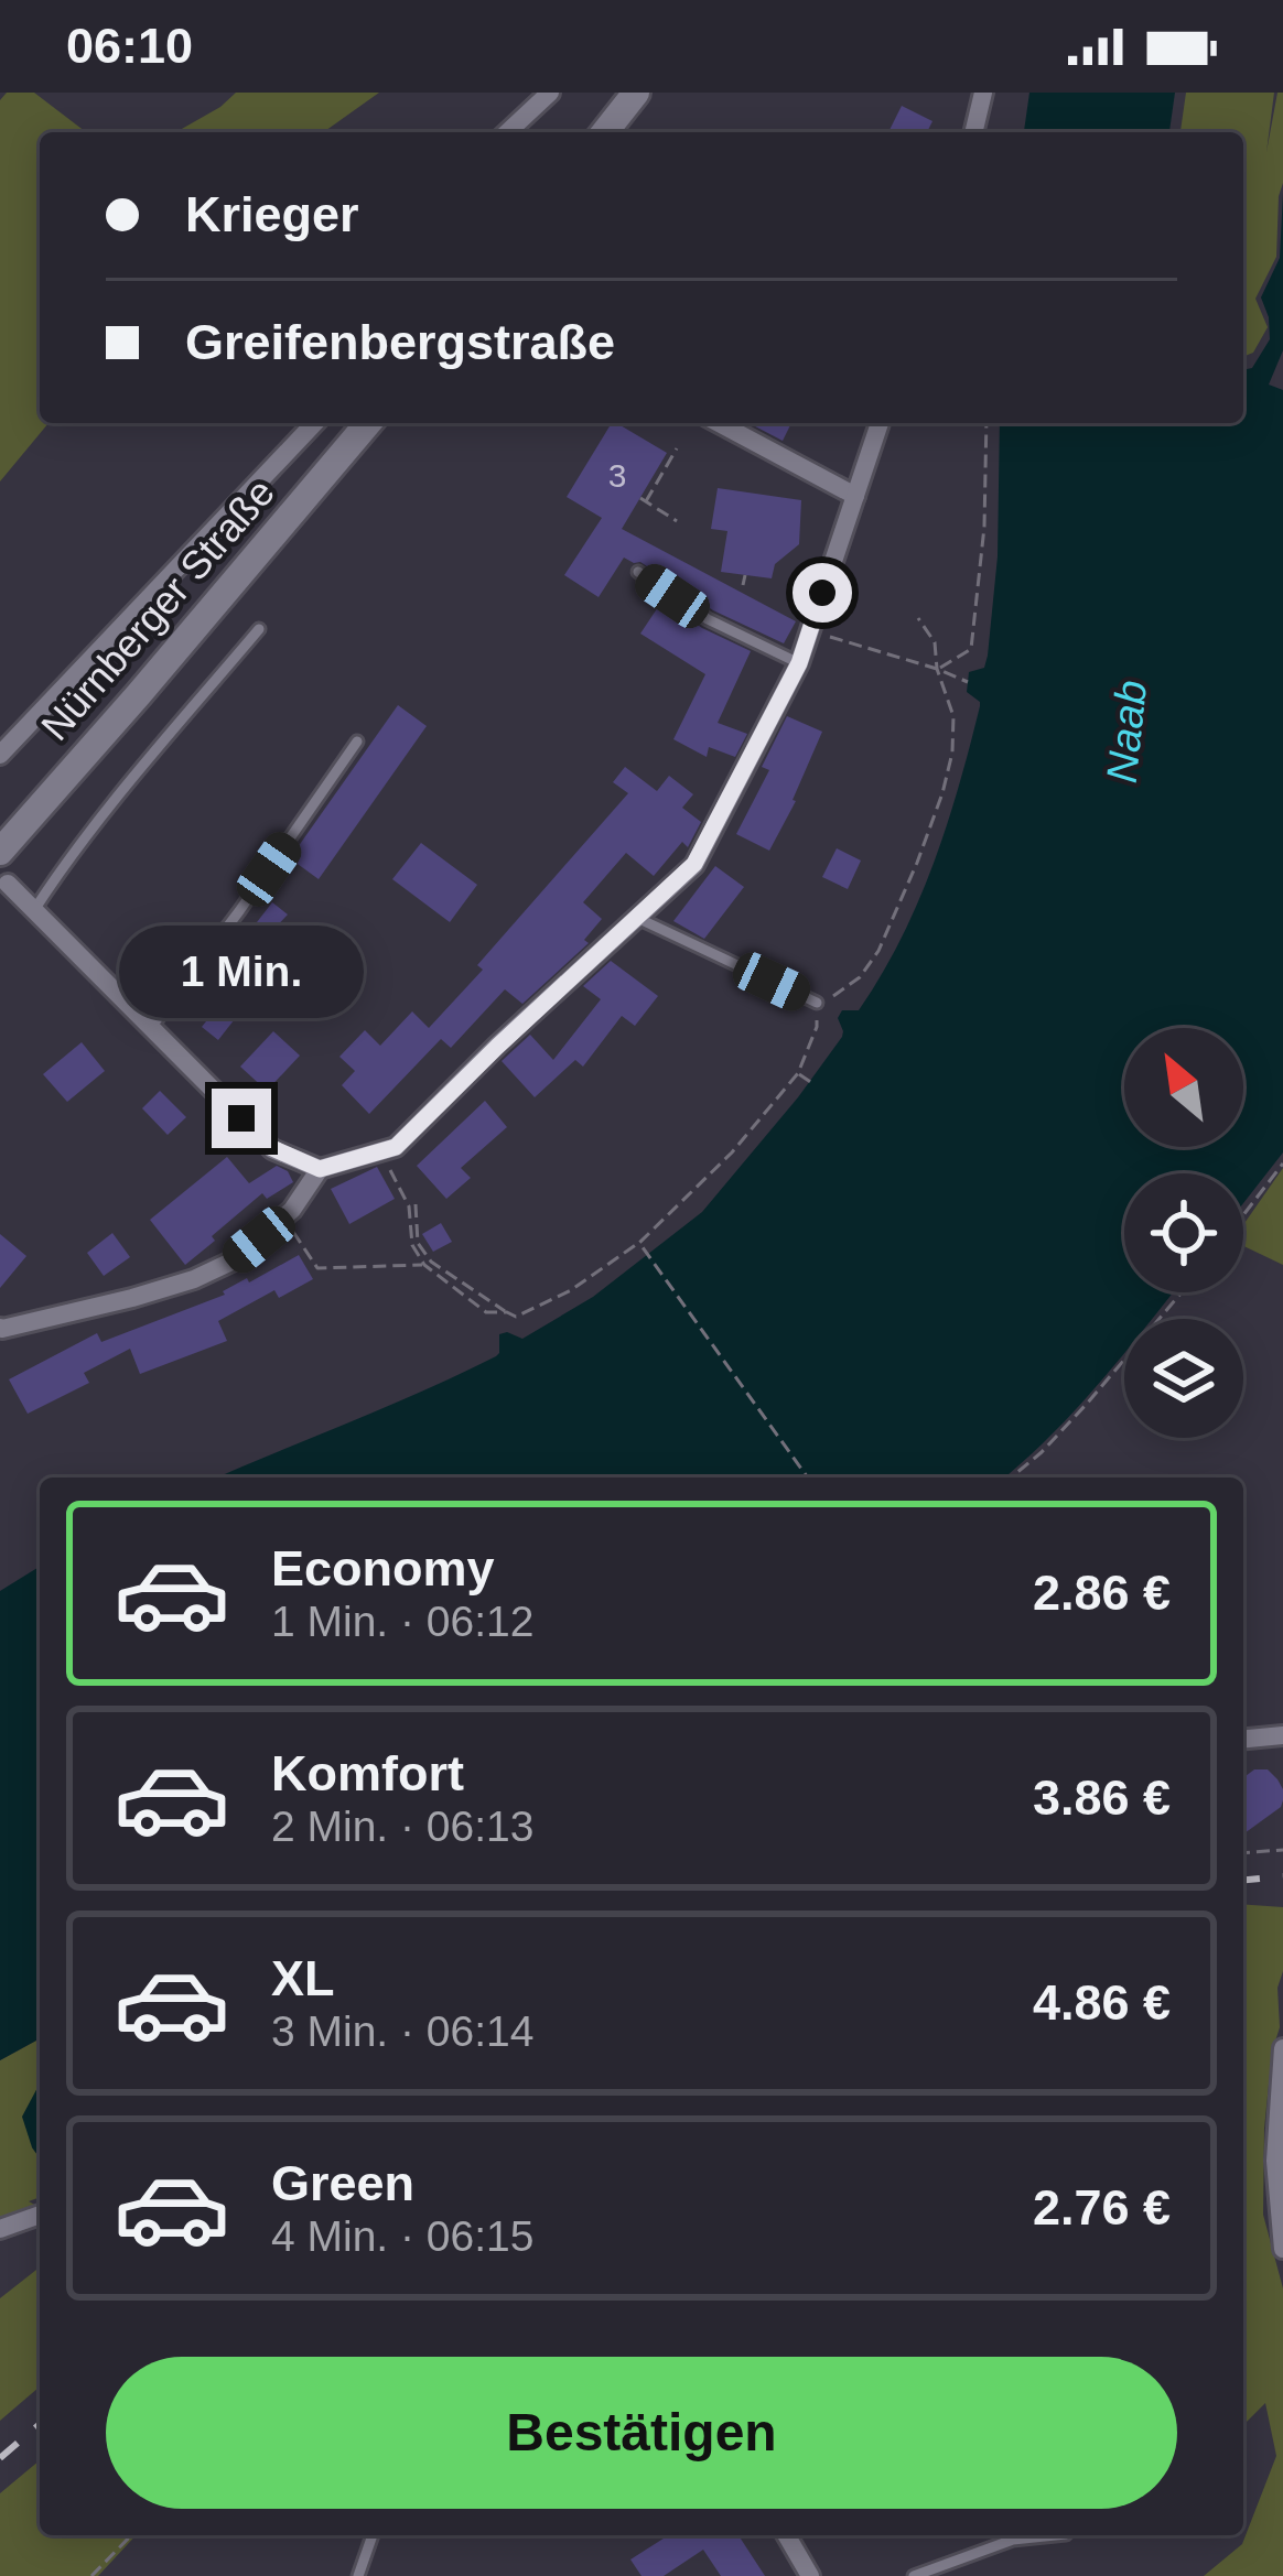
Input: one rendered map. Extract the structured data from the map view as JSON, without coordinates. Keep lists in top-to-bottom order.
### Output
{
  "streets": {
    "main road": ["Nürnberger Straße"]
  },
  "water": ["Naab"],
  "house_numbers": ["3"],
  "north": "top left",
  "page": {
    "status": "06:10",
    "banner": ["Krieger", "Greifenbergstraße"],
    "bubble": "1 Min.",
    "list": [
      {
        "name": "Economy",
        "note": "1 Min. · 06:12",
        "value": "2.86 €"
      },
      {
        "name": "Komfort",
        "note": "2 Min. · 06:13",
        "value": "3.86 €"
      },
      {
        "name": "XL",
        "note": "3 Min. · 06:14",
        "value": "4.86 €"
      },
      {
        "name": "Green",
        "note": "4 Min. · 06:15",
        "value": "2.76 €"
      }
    ],
    "buttons": "Bestätigen"
  }
}
